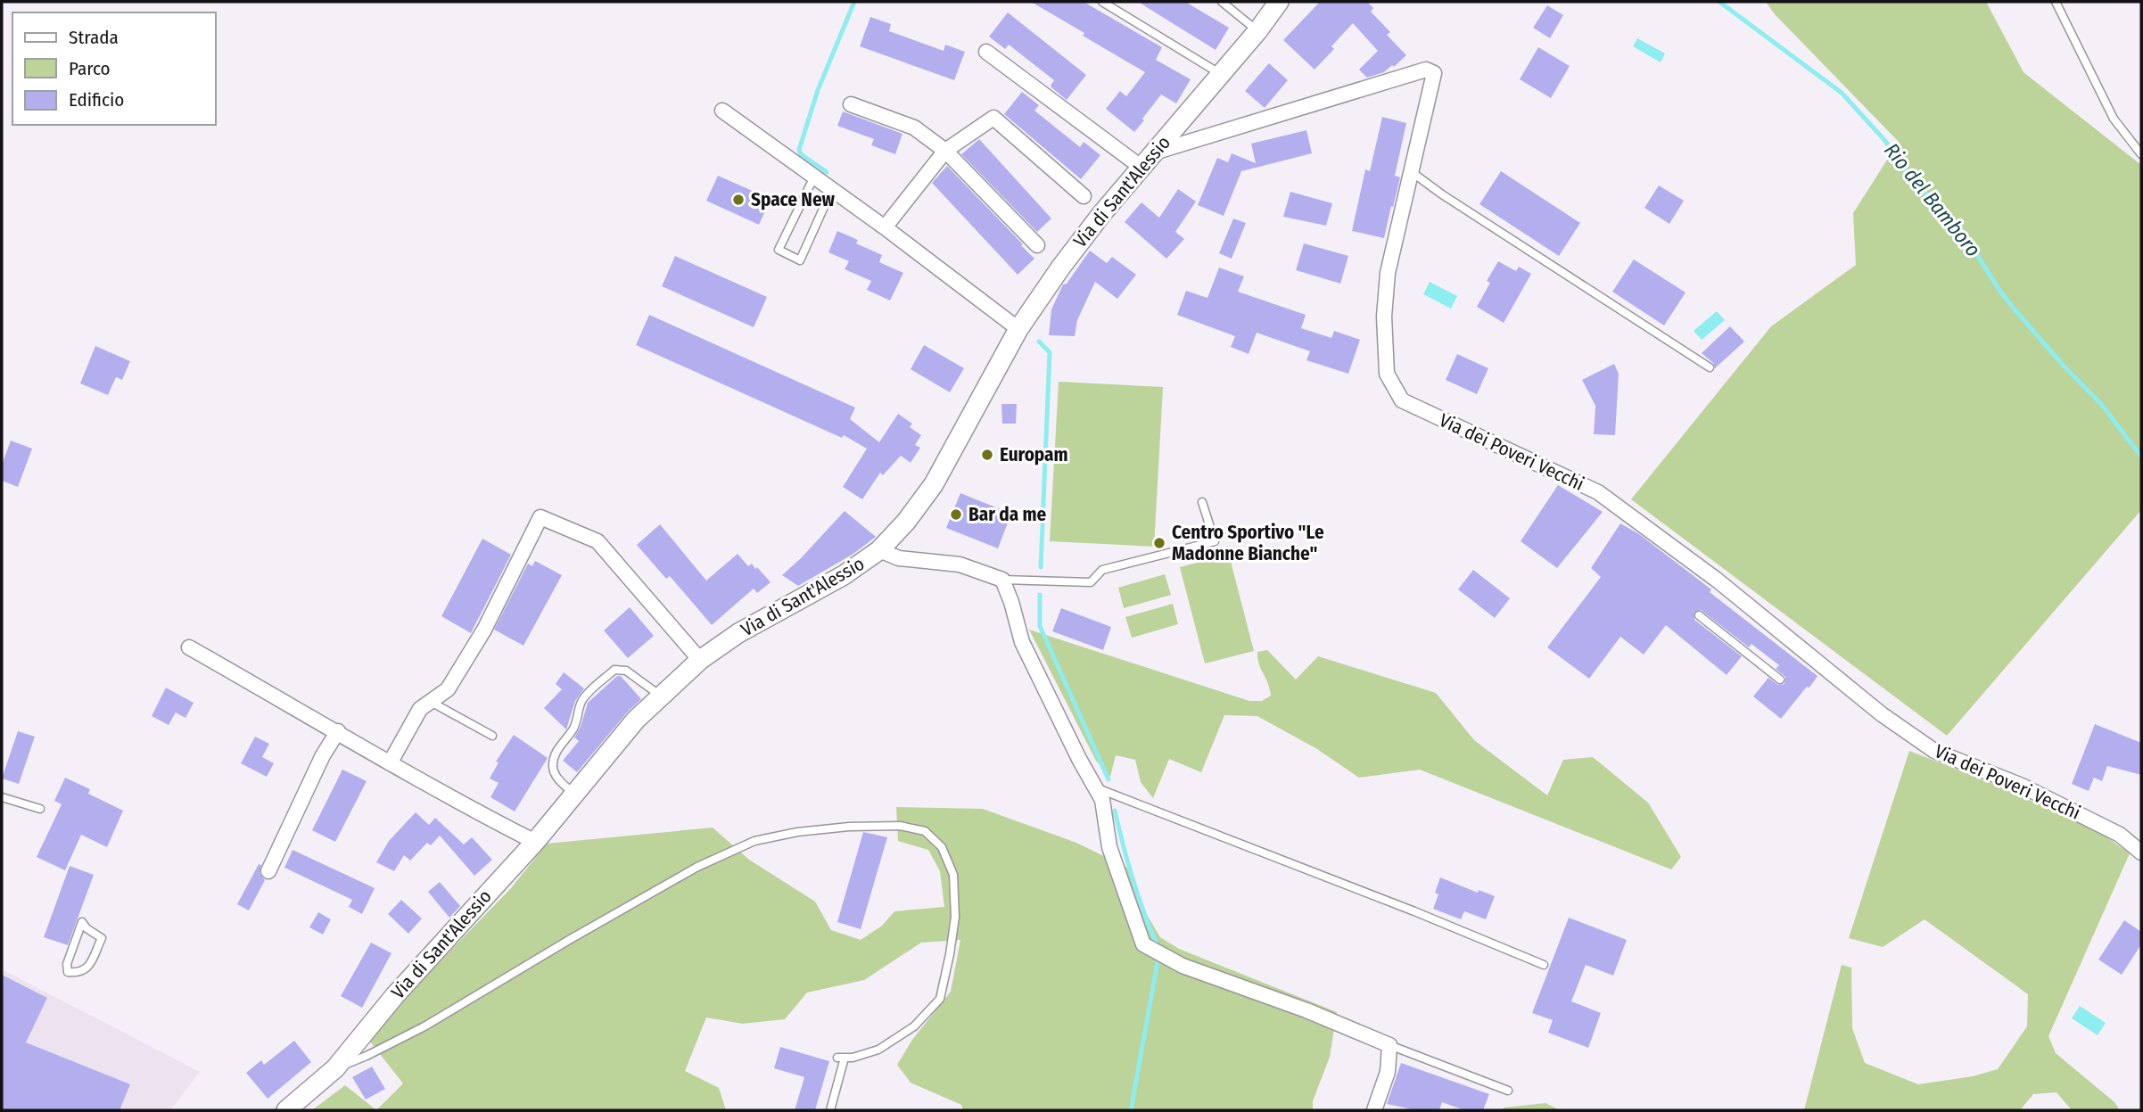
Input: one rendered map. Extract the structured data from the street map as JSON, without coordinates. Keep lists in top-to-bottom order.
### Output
{
  "streets": {
    "street": ["Via di Sant'Alessio", "Via dei Poveri Vecchi"]
  },
  "crossings": [
    ["Via di Sant'Alessio", "Via dei Poveri Vecchi"]
  ],
  "water": ["Rio del Bamboro"],
  "places": [
    "Space New",
    "Europam",
    "Bar da me",
    "Centro Sportivo \"Le Madonne Bianche\""
  ],
  "legend": ["Strada", "Parco", "Edificio"]
}
